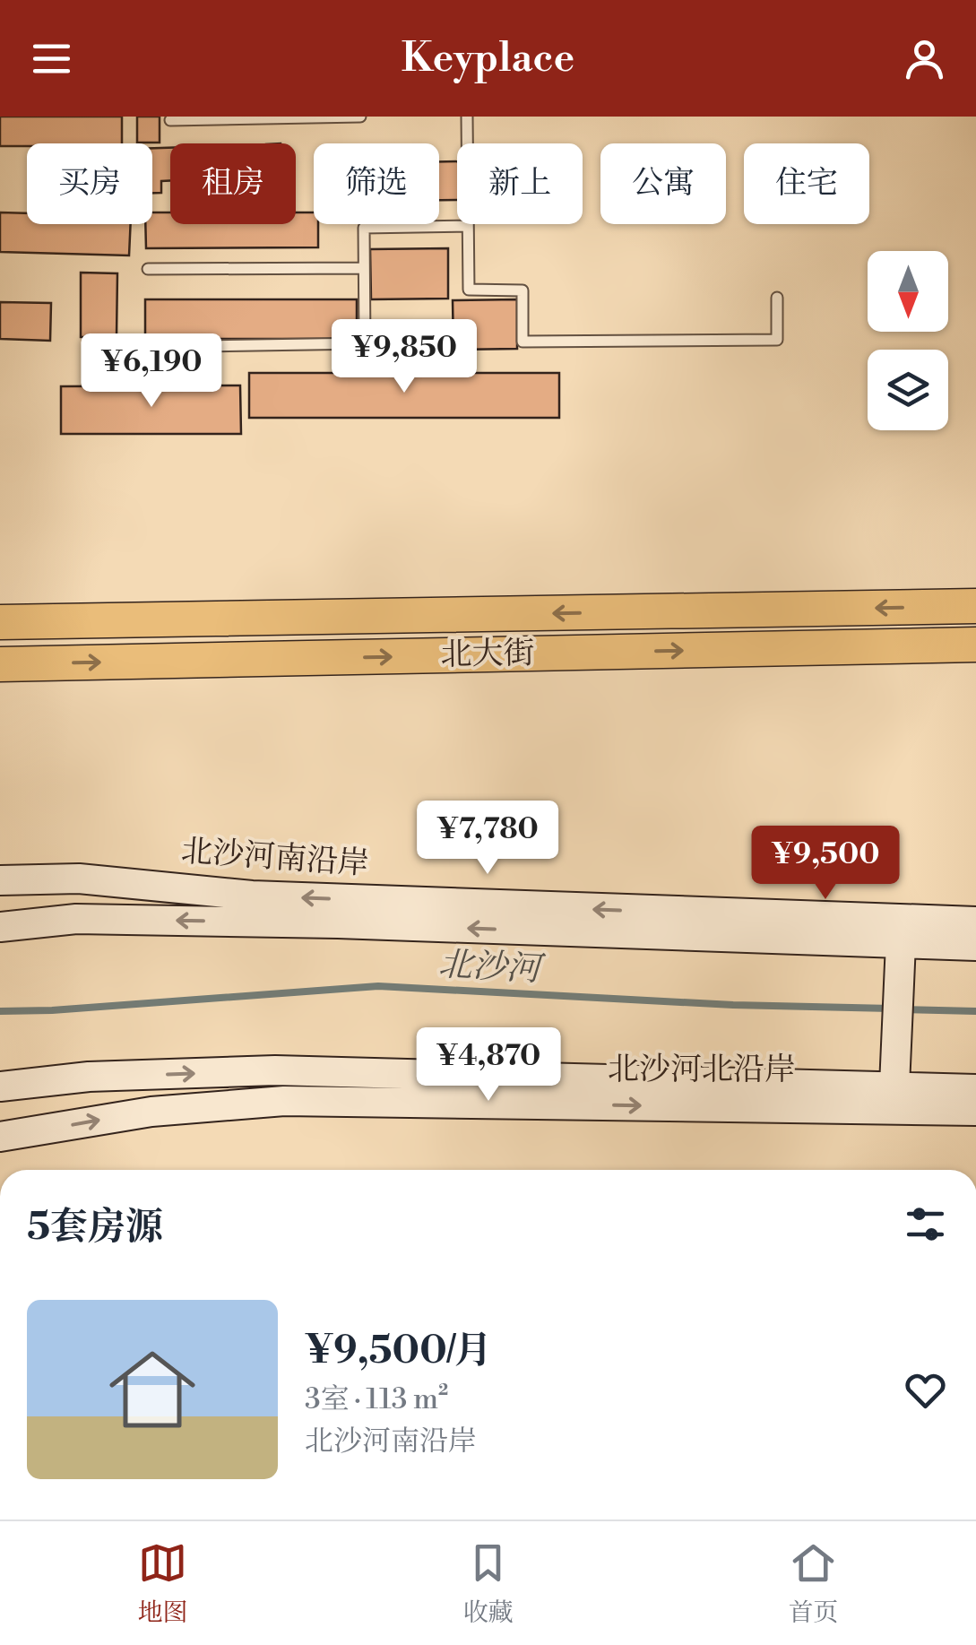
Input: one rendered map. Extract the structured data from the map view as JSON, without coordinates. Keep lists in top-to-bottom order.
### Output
{
  "streets": {
    "main road": ["北大街"],
    "street": ["北沙河南沿岸", "北沙河北沿岸"]
  },
  "one_way": ["北沙河南沿岸", "北沙河北沿岸"],
  "water": ["北沙河"],
  "north": "bottom",
  "page": {
    "header": "Keyplace",
    "chip": [
      "买房",
      "租房",
      "筛选",
      "新上",
      "公寓",
      "住宅"
    ],
    "price": [
      "¥9,850",
      "¥6,190",
      "¥7,780",
      "¥9,500",
      "¥4,870"
    ],
    "heading": "5套房源",
    "list": [
      {
        "name": "¥9,500/月",
        "note": "3室 · 113 m² · 北沙河南沿岸"
      }
    ],
    "tabs": ["地图", "收藏", "首页"]
  }
}
